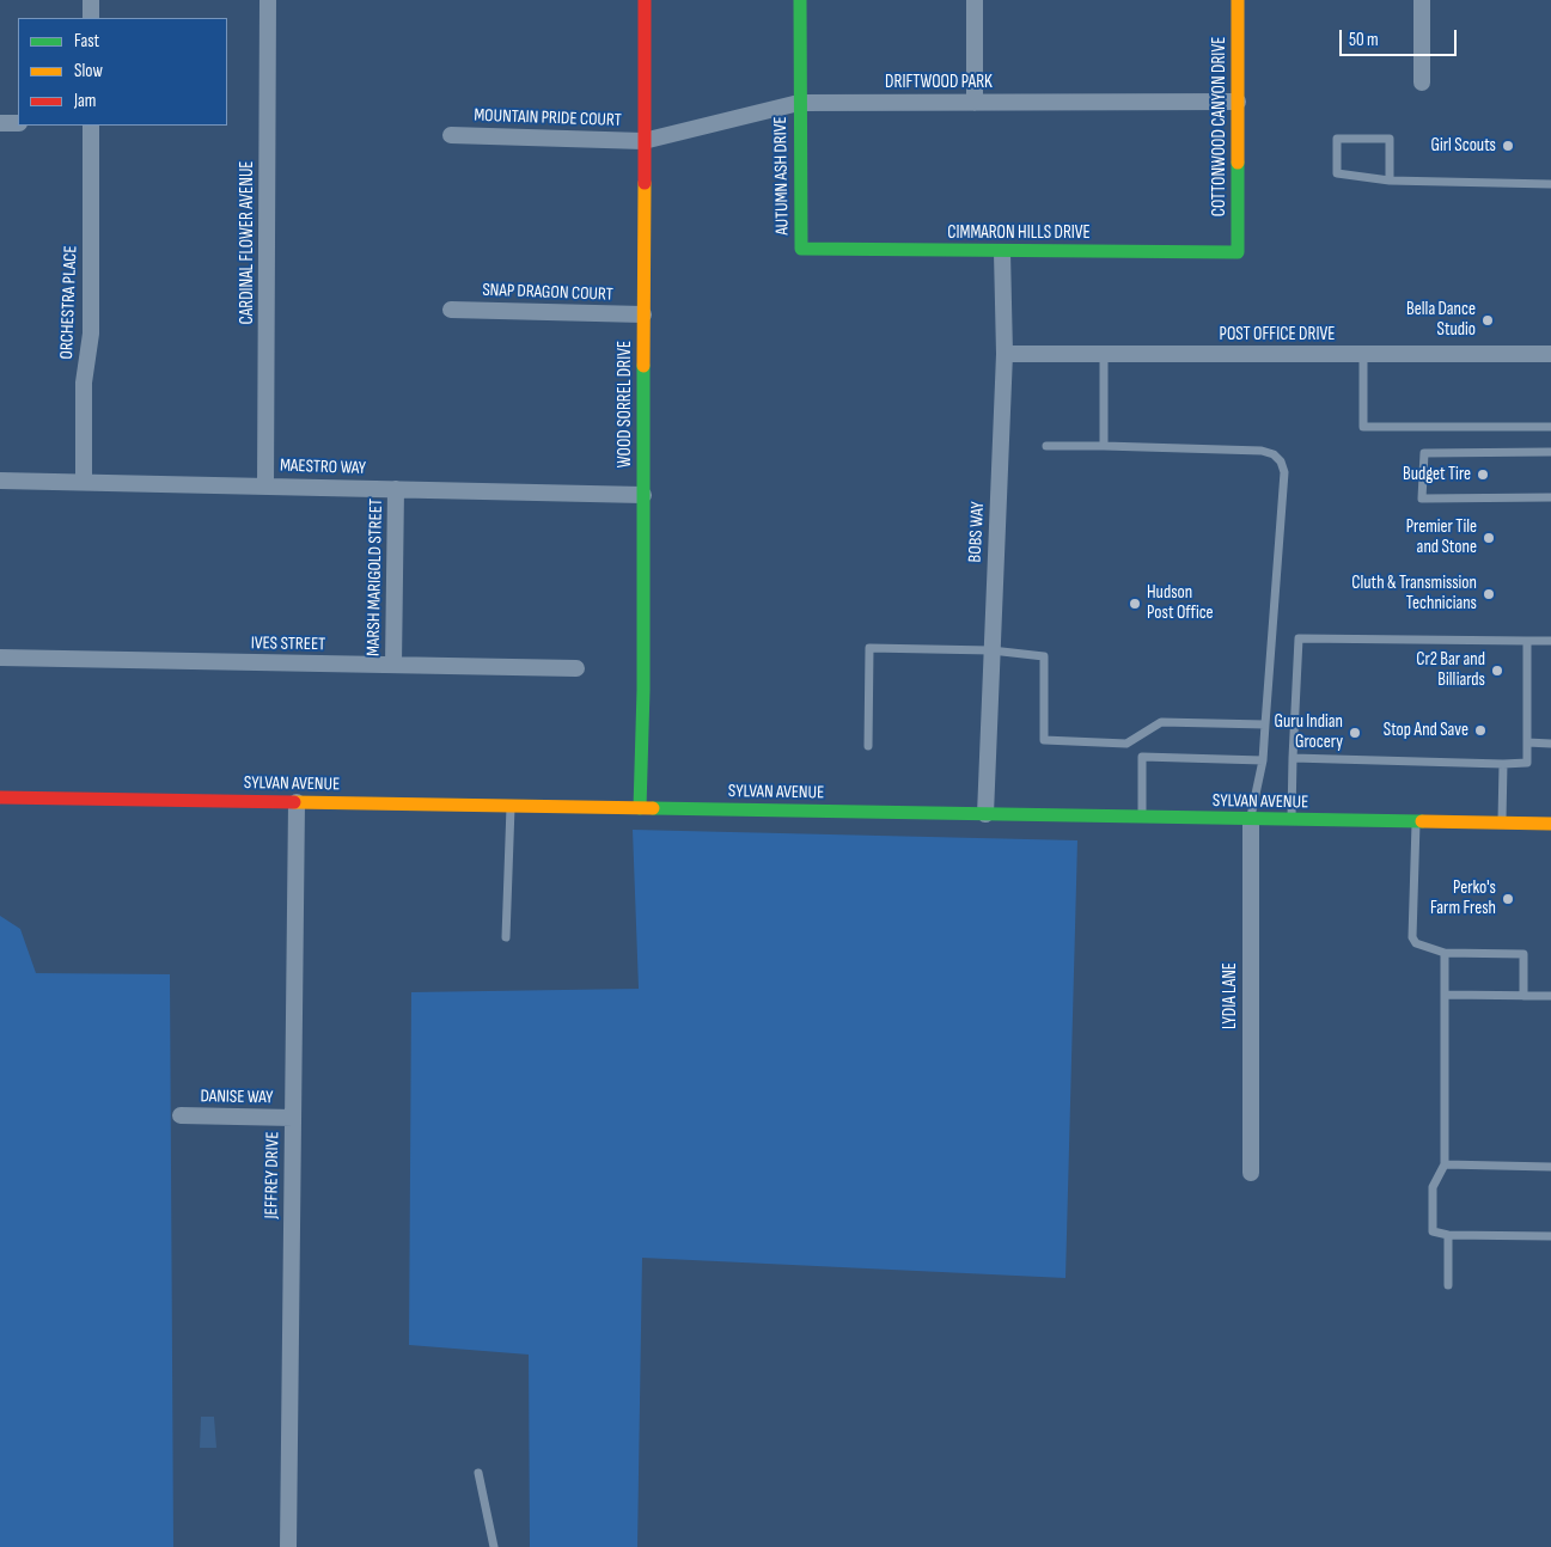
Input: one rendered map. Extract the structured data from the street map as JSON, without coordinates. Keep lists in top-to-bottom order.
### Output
{
  "streets": {
    "street": [
      "DRIFTWOOD PARK",
      "MOUNTAIN PRIDE COURT",
      "COTTONWOOD CANYON DRIVE",
      "AUTUMN ASH DRIVE",
      "CIMMARON HILLS DRIVE",
      "CARDINAL FLOWER AVENUE",
      "SNAP DRAGON COURT",
      "ORCHESTRA PLACE",
      "POST OFFICE DRIVE",
      "WOOD SORREL DRIVE",
      "MAESTRO WAY",
      "BOBS WAY",
      "MARSH MARIGOLD STREET",
      "IVES STREET",
      "SYLVAN AVENUE",
      "LYDIA LANE",
      "DANISE WAY",
      "JEFFREY DRIVE"
    ]
  },
  "crossings": [
    ["DRIFTWOOD PARK", "MOUNTAIN PRIDE COURT"],
    ["DRIFTWOOD PARK", "COTTONWOOD CANYON DRIVE"],
    ["DRIFTWOOD PARK", "AUTUMN ASH DRIVE"],
    ["DRIFTWOOD PARK", "WOOD SORREL DRIVE"],
    ["MOUNTAIN PRIDE COURT", "WOOD SORREL DRIVE"],
    ["COTTONWOOD CANYON DRIVE", "CIMMARON HILLS DRIVE"],
    ["AUTUMN ASH DRIVE", "CIMMARON HILLS DRIVE"],
    ["CIMMARON HILLS DRIVE", "BOBS WAY"],
    ["CARDINAL FLOWER AVENUE", "MAESTRO WAY"],
    ["SNAP DRAGON COURT", "WOOD SORREL DRIVE"],
    ["ORCHESTRA PLACE", "MAESTRO WAY"],
    ["POST OFFICE DRIVE", "BOBS WAY"],
    ["WOOD SORREL DRIVE", "MAESTRO WAY"],
    ["WOOD SORREL DRIVE", "SYLVAN AVENUE"],
    ["MAESTRO WAY", "MARSH MARIGOLD STREET"],
    ["BOBS WAY", "SYLVAN AVENUE"],
    ["MARSH MARIGOLD STREET", "IVES STREET"],
    ["SYLVAN AVENUE", "LYDIA LANE"],
    ["SYLVAN AVENUE", "JEFFREY DRIVE"],
    ["DANISE WAY", "JEFFREY DRIVE"]
  ],
  "places": [
    "Girl Scouts",
    "Bella Dance Studio",
    "Budget Tire",
    "Premier Tile and Stone",
    "Cluth & Transmission Technicians",
    "Hudson Post Office",
    "Cr2 Bar and Billiards",
    "Stop And Save",
    "Guru Indian Grocery",
    "Perko's Farm Fresh"
  ],
  "legend": ["Fast", "Slow", "Jam"],
  "scale_bar": "50 m"
}
